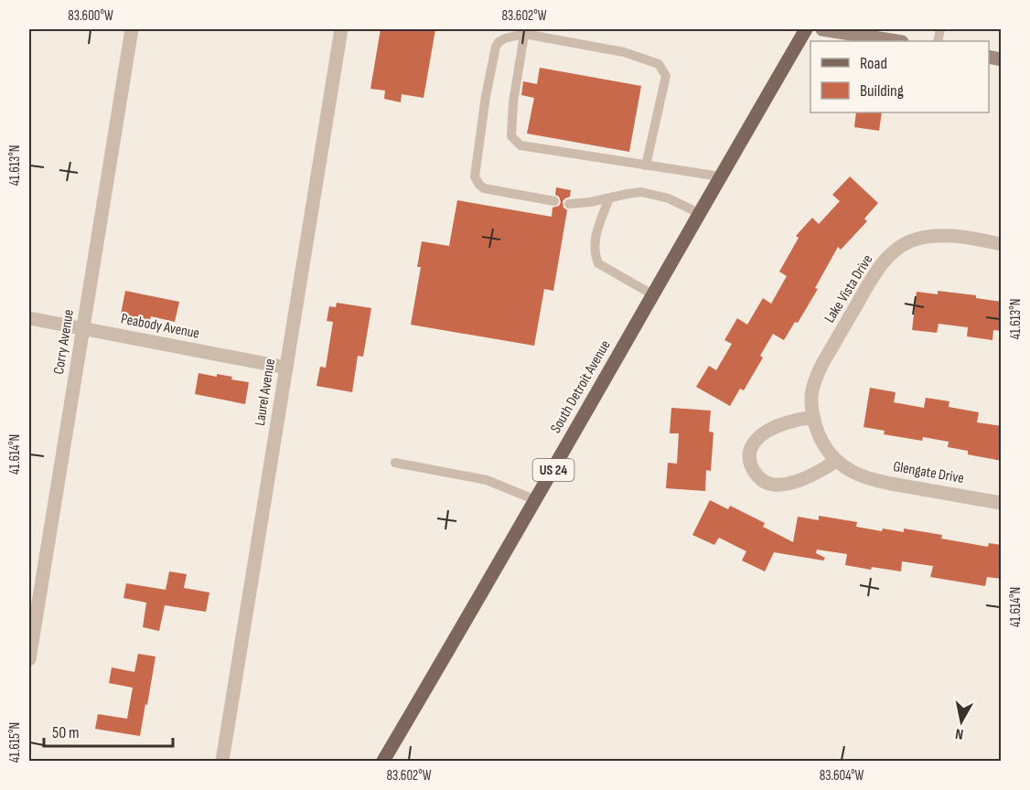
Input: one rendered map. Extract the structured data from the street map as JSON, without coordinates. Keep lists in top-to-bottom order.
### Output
{
  "streets": {
    "main road": ["South Detroit Avenue", "US 24"],
    "street": [
      "Lake Vista Drive",
      "Peabody Avenue",
      "Corry Avenue",
      "Laurel Avenue",
      "Glengate Drive"
    ]
  },
  "crossings": [
    ["Lake Vista Drive", "Glengate Drive"],
    ["Peabody Avenue", "Corry Avenue"],
    ["Peabody Avenue", "Laurel Avenue"]
  ],
  "legend": ["Road", "Building"],
  "scale_bar": "50 m",
  "north": "bottom",
  "coordinates": [
    "83.600°W",
    "83.602°W",
    "41.613°N",
    "41.614°N",
    "41.615°N",
    "83.604°W"
  ]
}
